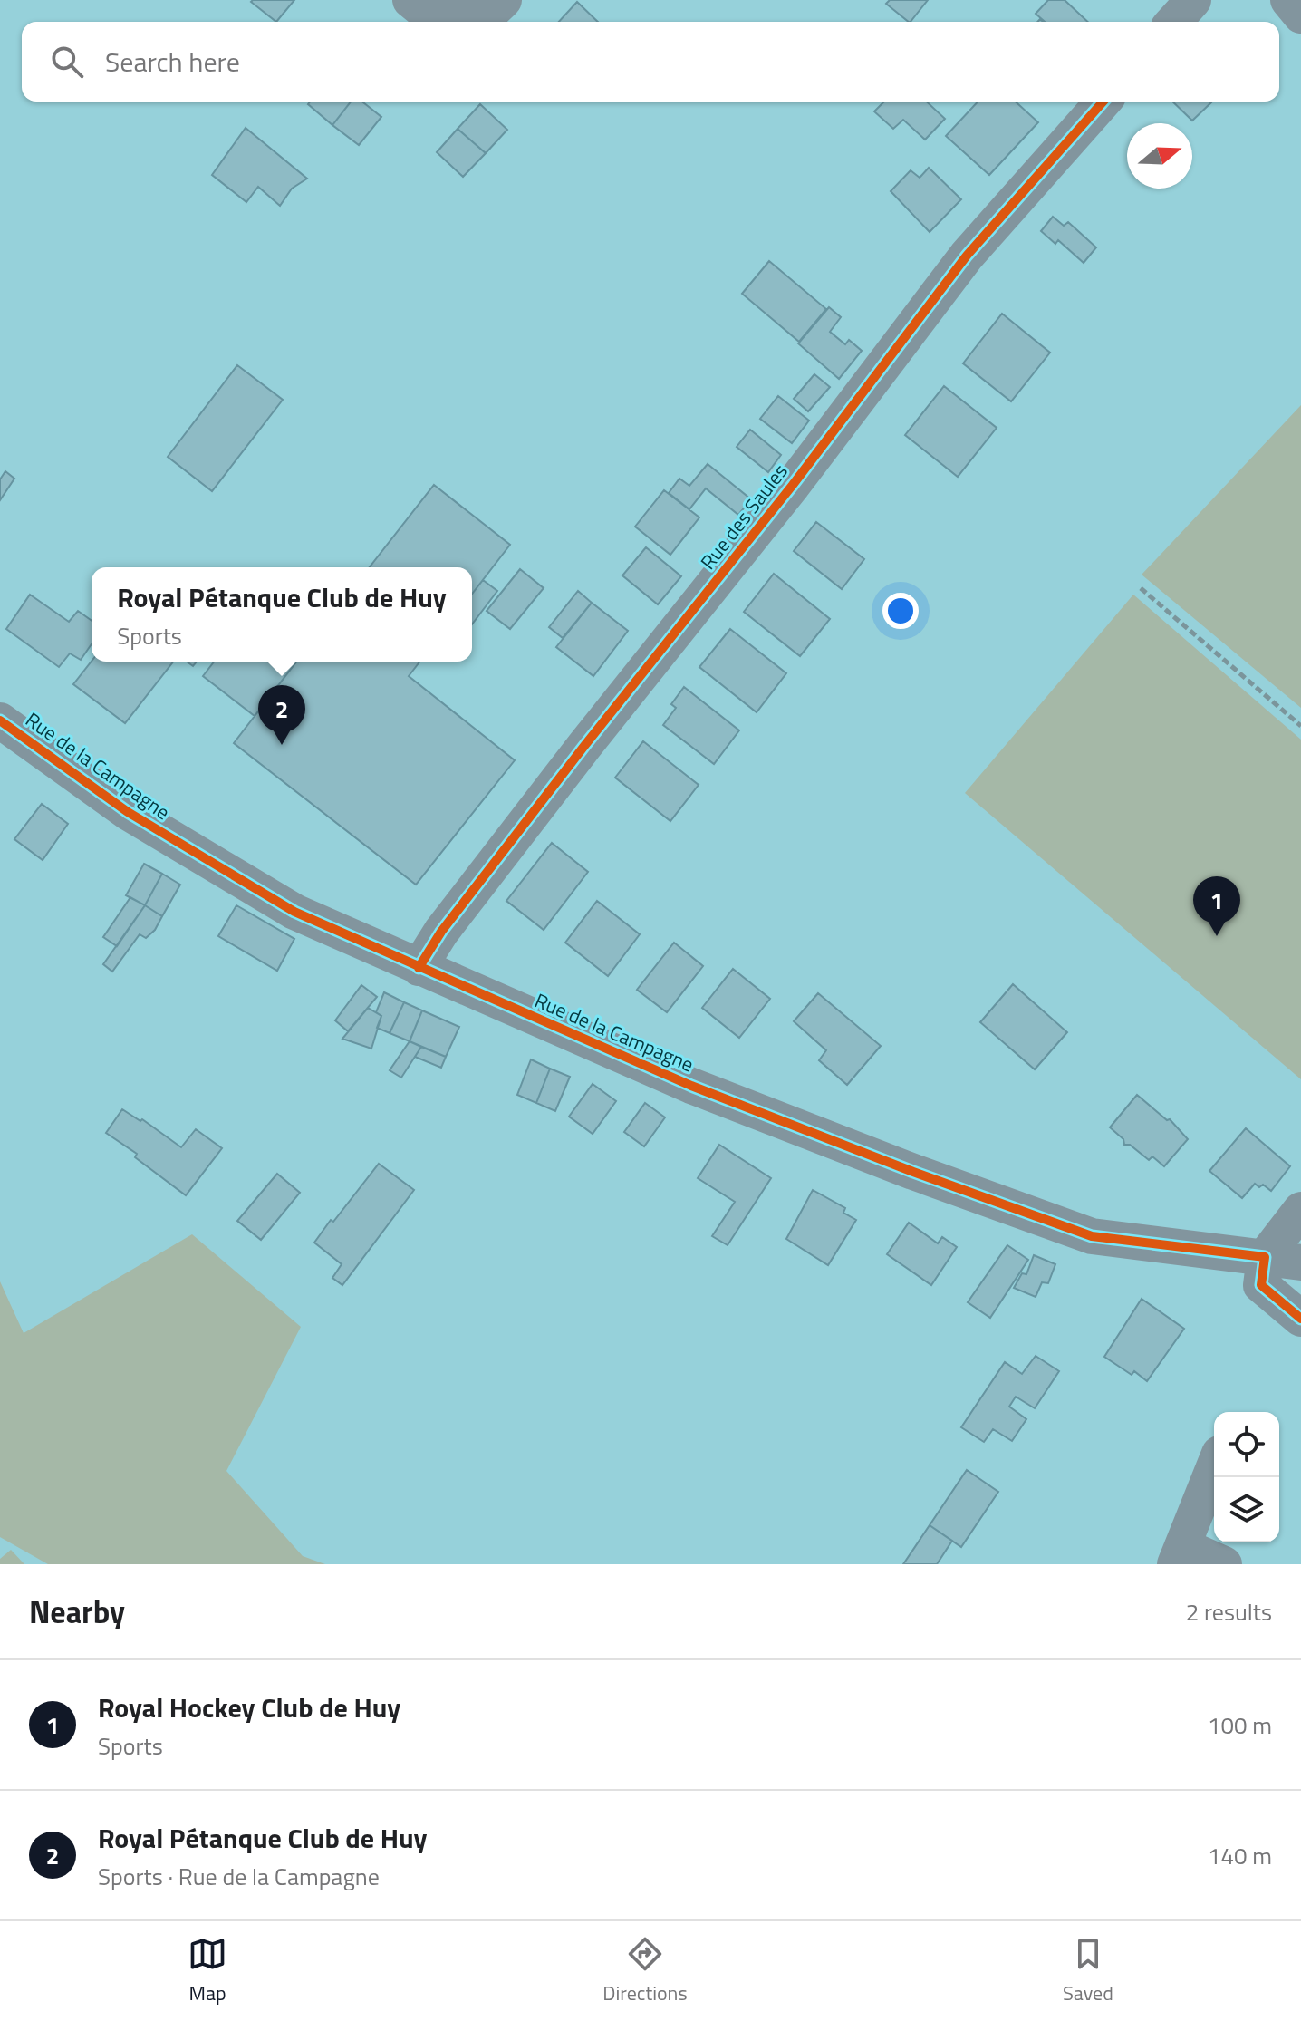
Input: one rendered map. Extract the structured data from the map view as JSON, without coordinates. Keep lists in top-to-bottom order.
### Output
{
  "streets": {
    "street": ["Rue des Saules", "Rue de la Campagne"]
  },
  "crossings": [
    ["Rue des Saules", "Rue de la Campagne"]
  ],
  "north": "right",
  "page": {
    "search": "Search here",
    "popup": ["Royal Pétanque Club de Huy", "Sports"],
    "pins": ["2", "1"],
    "heading": ["Nearby", "2 results"],
    "list": [
      {
        "mark": "1",
        "name": "Royal Hockey Club de Huy",
        "note": "Sports",
        "value": "100 m"
      },
      {
        "mark": "2",
        "name": "Royal Pétanque Club de Huy",
        "note": "Sports · Rue de la Campagne",
        "value": "140 m"
      }
    ],
    "nav": ["Map", "Directions", "Saved"]
  }
}
